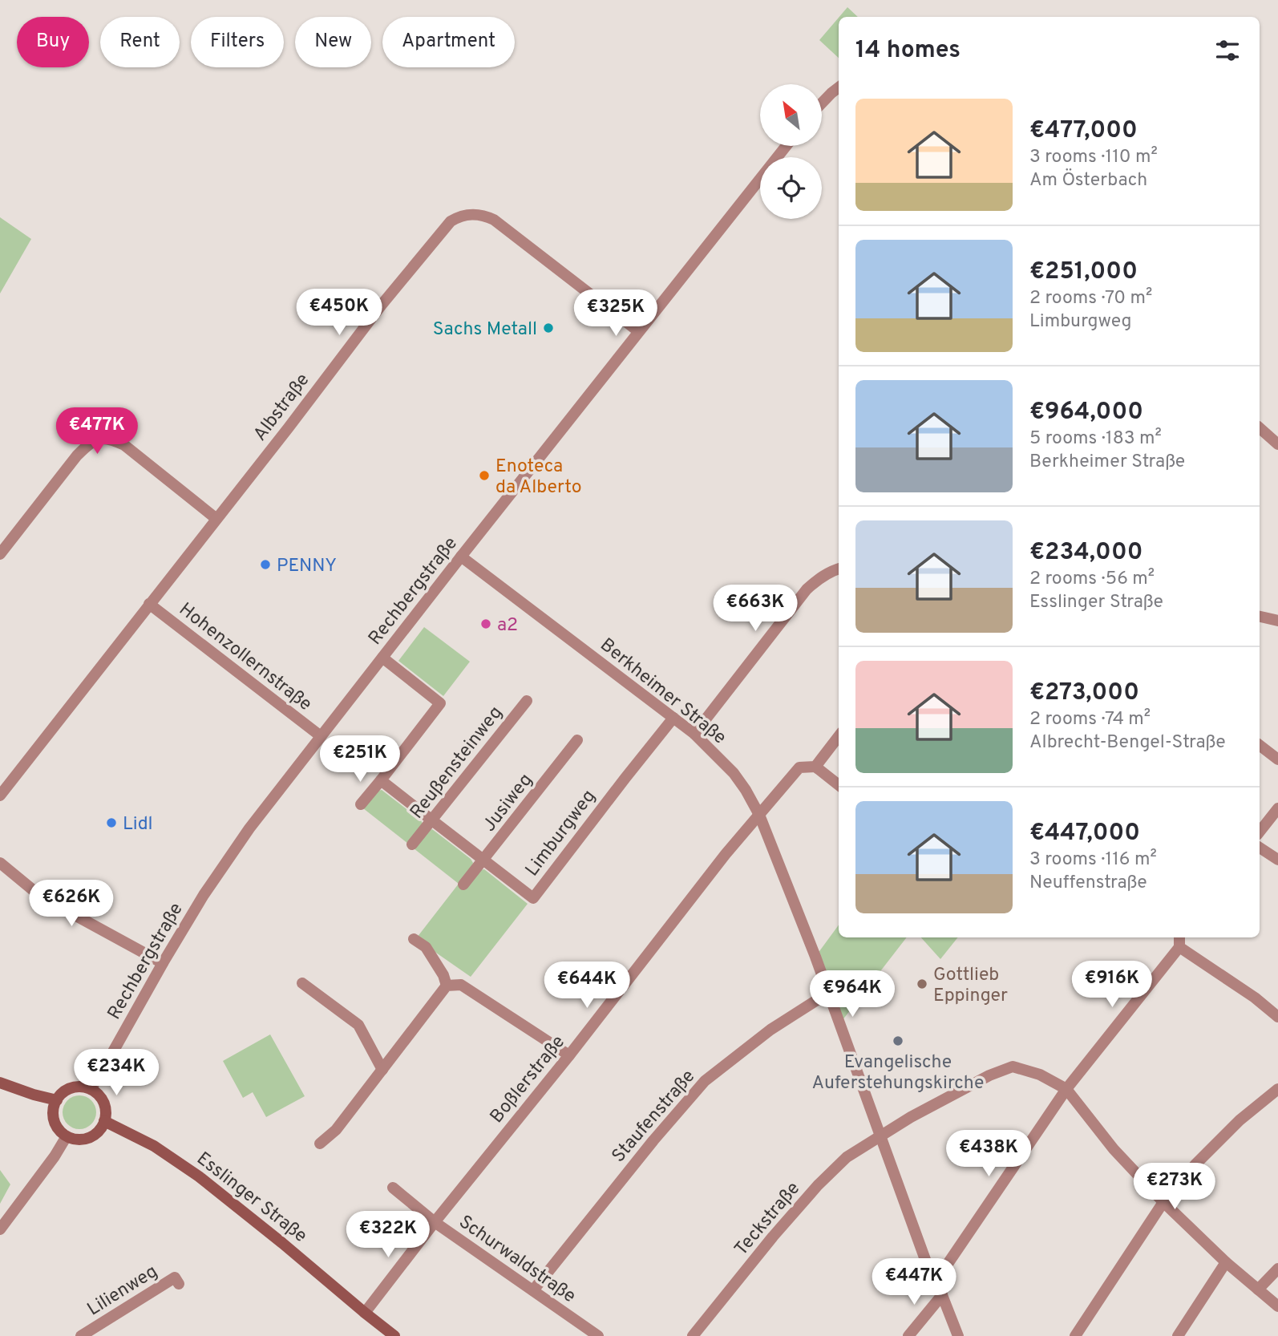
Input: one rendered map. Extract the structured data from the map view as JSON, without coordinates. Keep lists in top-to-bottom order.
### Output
{
  "streets": {
    "main road": ["Esslinger Straße"],
    "street": [
      "Albstraße",
      "Rechbergstraße",
      "Hohenzollernstraße",
      "Berkheimer Straße",
      "Reußensteinweg",
      "Jusiweg",
      "Limburgweg",
      "Boßlerstraße",
      "Staufenstraße",
      "Teckstraße",
      "Schurwaldstraße",
      "Lilienweg"
    ]
  },
  "crossings": [
    ["Albstraße", "Rechbergstraße"],
    ["Albstraße", "Hohenzollernstraße"],
    ["Rechbergstraße", "Hohenzollernstraße"],
    ["Rechbergstraße", "Berkheimer Straße"],
    ["Rechbergstraße", "Esslinger Straße"],
    ["Berkheimer Straße", "Limburgweg"],
    ["Berkheimer Straße", "Boßlerstraße"],
    ["Berkheimer Straße", "Staufenstraße"],
    ["Berkheimer Straße", "Teckstraße"],
    ["Reußensteinweg", "Limburgweg"],
    ["Jusiweg", "Limburgweg"],
    ["Boßlerstraße", "Esslinger Straße"],
    ["Boßlerstraße", "Schurwaldstraße"],
    ["Staufenstraße", "Schurwaldstraße"]
  ],
  "places": [
    "Sachs Metall",
    "Enoteca da Alberto",
    "PENNY",
    "a2",
    "Lidl",
    "Gottlieb Eppinger",
    "Evangelische Auferstehungskirche"
  ],
  "north": "top left",
  "page": {
    "chip": [
      "Buy",
      "Rent",
      "Filters",
      "New",
      "Apartment"
    ],
    "heading": "14 homes",
    "list": [
      {
        "name": "€477,000",
        "note": "3 rooms · 110 m² · Am Österbach"
      },
      {
        "name": "€251,000",
        "note": "2 rooms · 70 m² · Limburgweg"
      },
      {
        "name": "€964,000",
        "note": "5 rooms · 183 m² · Berkheimer Straße"
      },
      {
        "name": "€234,000",
        "note": "2 rooms · 56 m² · Esslinger Straße"
      },
      {
        "name": "€273,000",
        "note": "2 rooms · 74 m² · Albrecht-Bengel-Straße"
      },
      {
        "name": "€447,000",
        "note": "3 rooms · 116 m² · Neuffenstraße"
      }
    ],
    "price": [
      "€450K",
      "€325K",
      "€477K",
      "€663K",
      "€251K",
      "€626K",
      "€916K",
      "€644K",
      "€964K",
      "€234K",
      "€438K",
      "€273K",
      "€322K",
      "€447K"
    ]
  }
}
